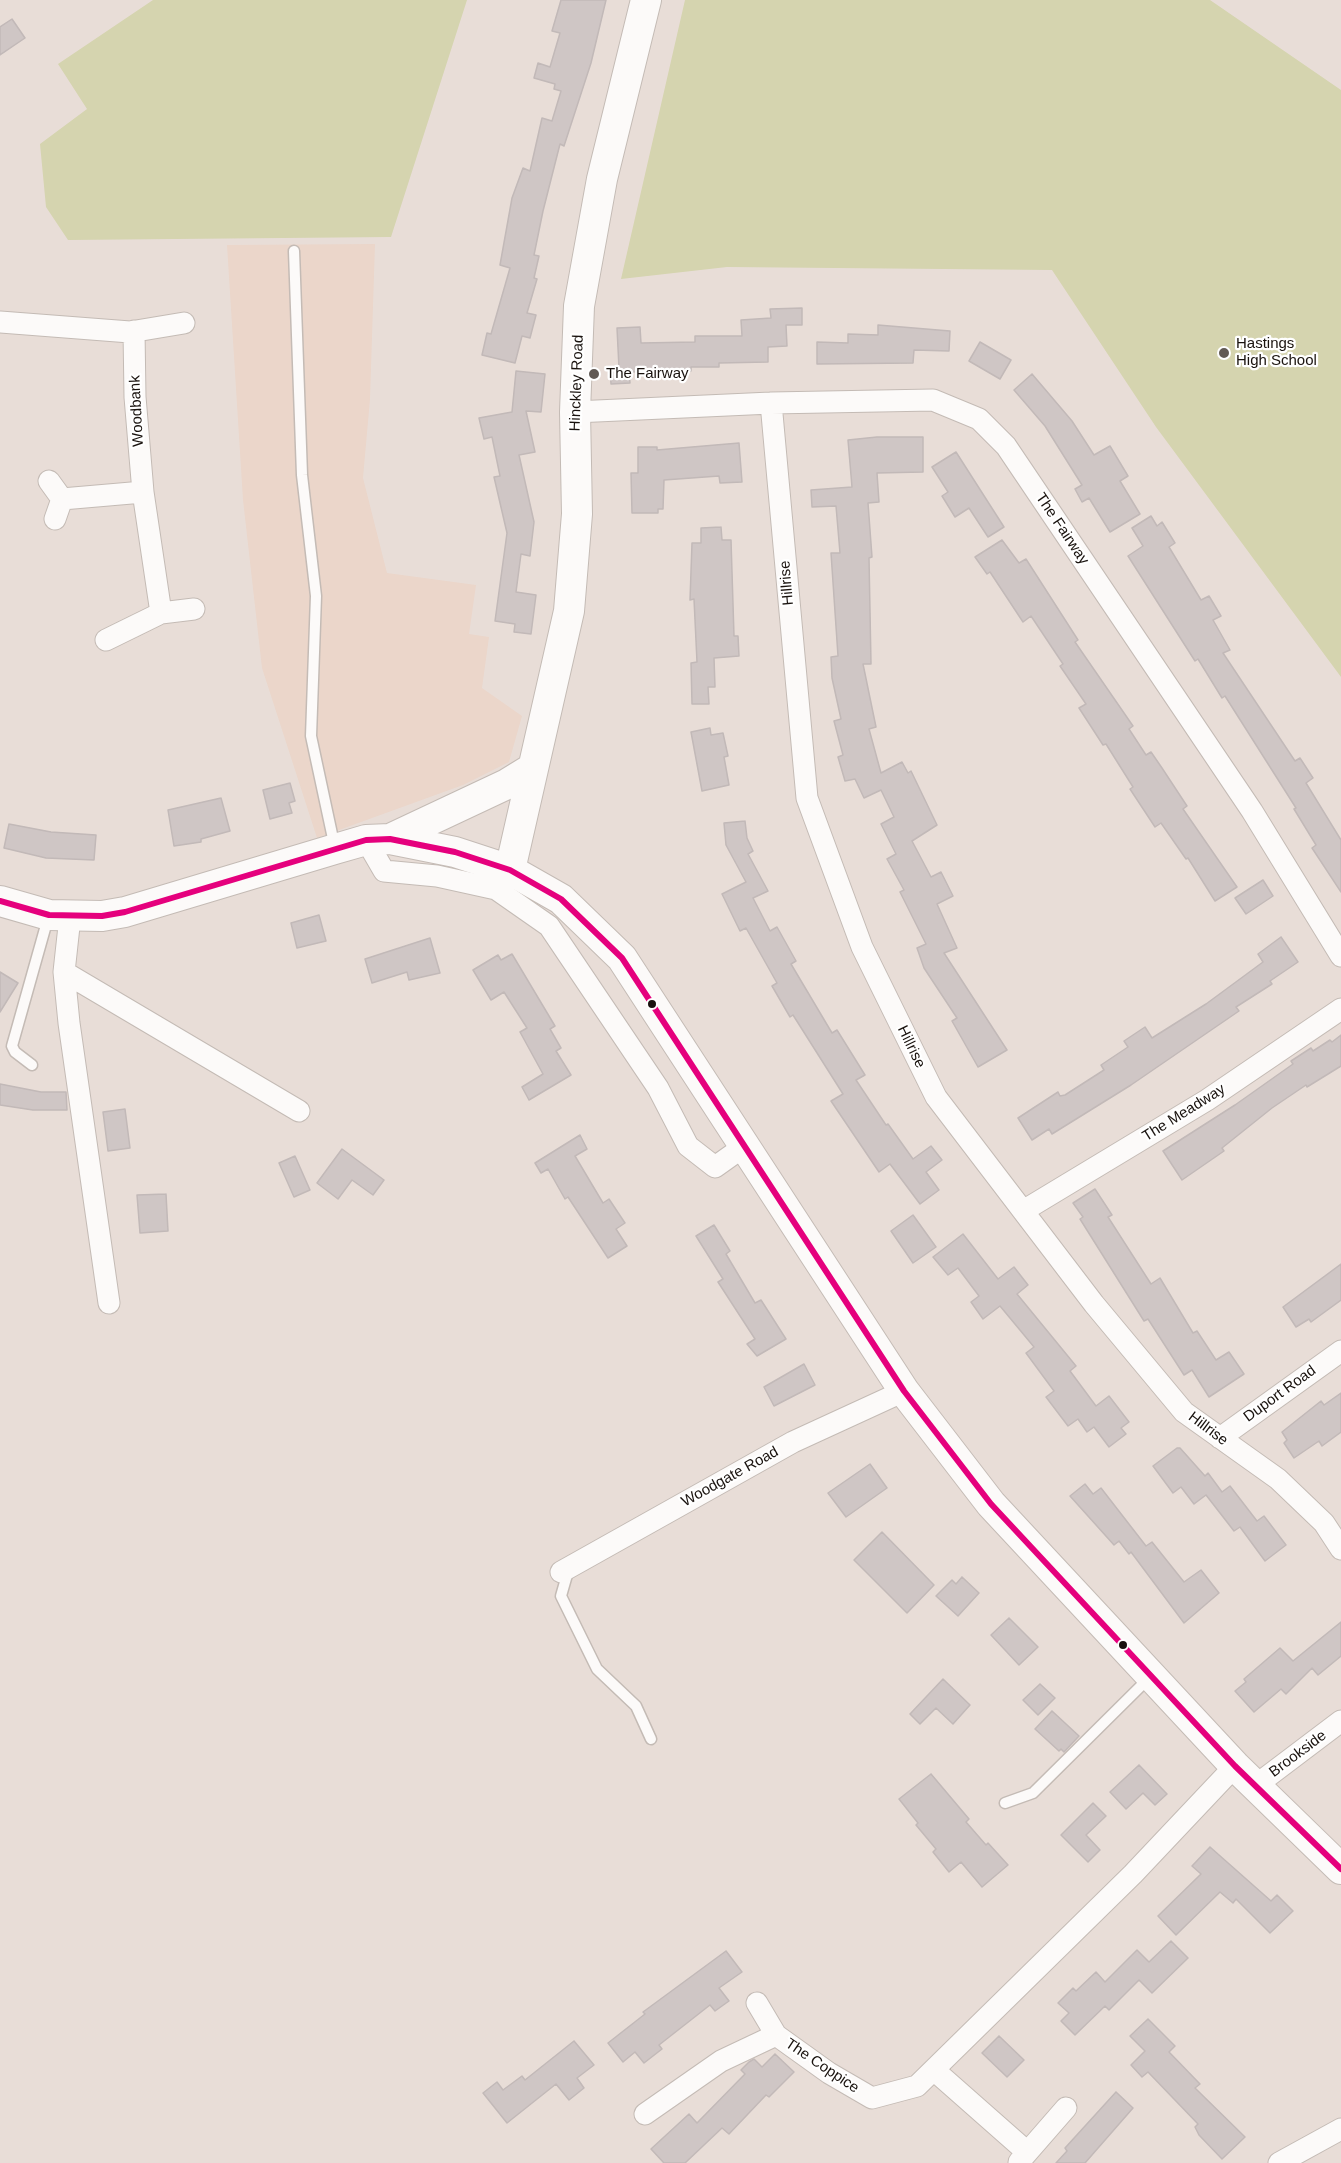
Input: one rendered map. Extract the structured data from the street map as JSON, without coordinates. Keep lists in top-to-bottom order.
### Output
{
  "streets": {
    "main road": ["Hinckley Road"],
    "street": [
      "Woodbank",
      "The Fairway",
      "Hillrise",
      "The Meadway",
      "Duport Road",
      "Woodgate Road",
      "Brookside",
      "The Coppice"
    ]
  },
  "crossings": [
    ["Hinckley Road", "The Fairway"],
    ["The Fairway", "Hillrise"],
    ["Hillrise", "The Meadway"],
    ["Hillrise", "Duport Road"],
    ["Brookside", "The Coppice"]
  ],
  "places": ["Hastings High School", "The Fairway"]
}
